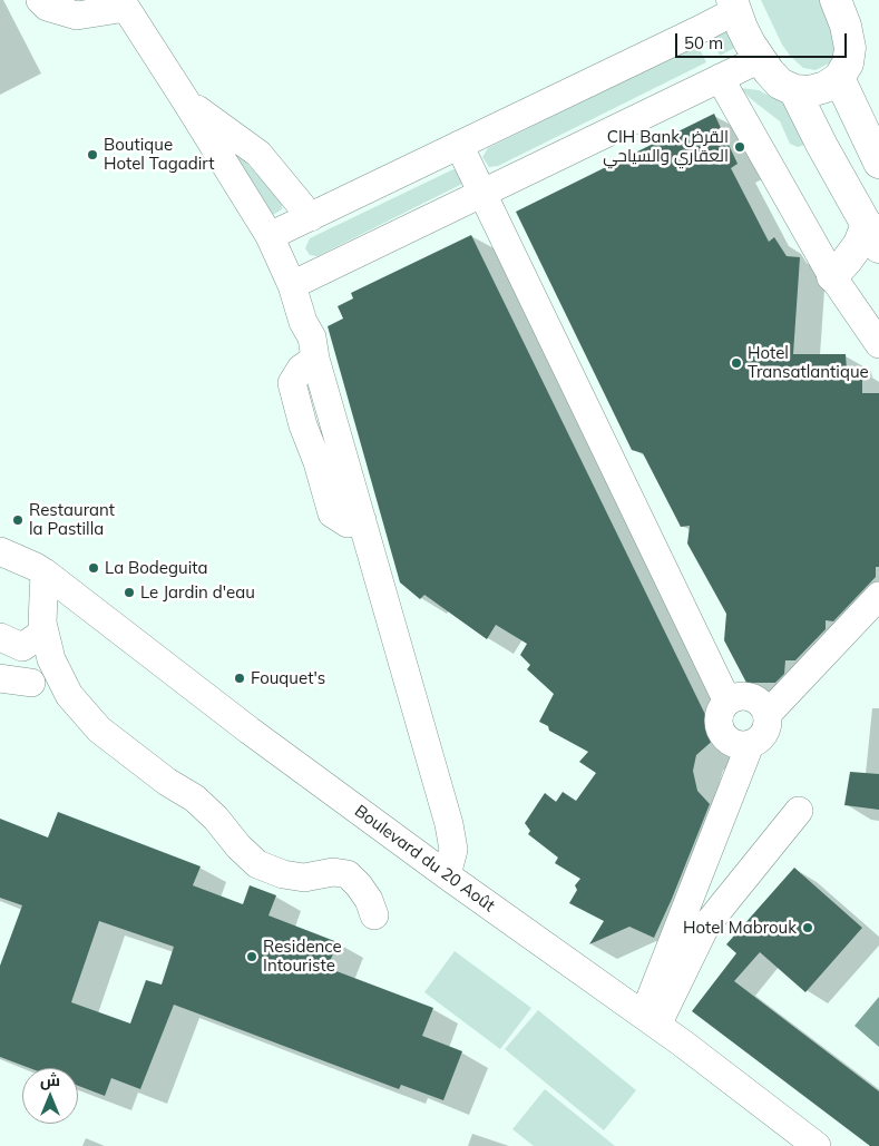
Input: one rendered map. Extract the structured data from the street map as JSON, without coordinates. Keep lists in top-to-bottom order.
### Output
{
  "streets": {
    "street": ["Boulevard du 20 Août"]
  },
  "places": [
    "CIH Bank القرض العقاري والسياحي",
    "Boutique Hotel Tagadirt",
    "Hotel Transatlantique",
    "Restaurant la Pastilla",
    "La Bodeguita",
    "Le Jardin d'eau",
    "Fouquet's",
    "Hotel Mabrouk",
    "Residence Intouriste"
  ],
  "scale_bar": "50 m",
  "north": "top"
}
